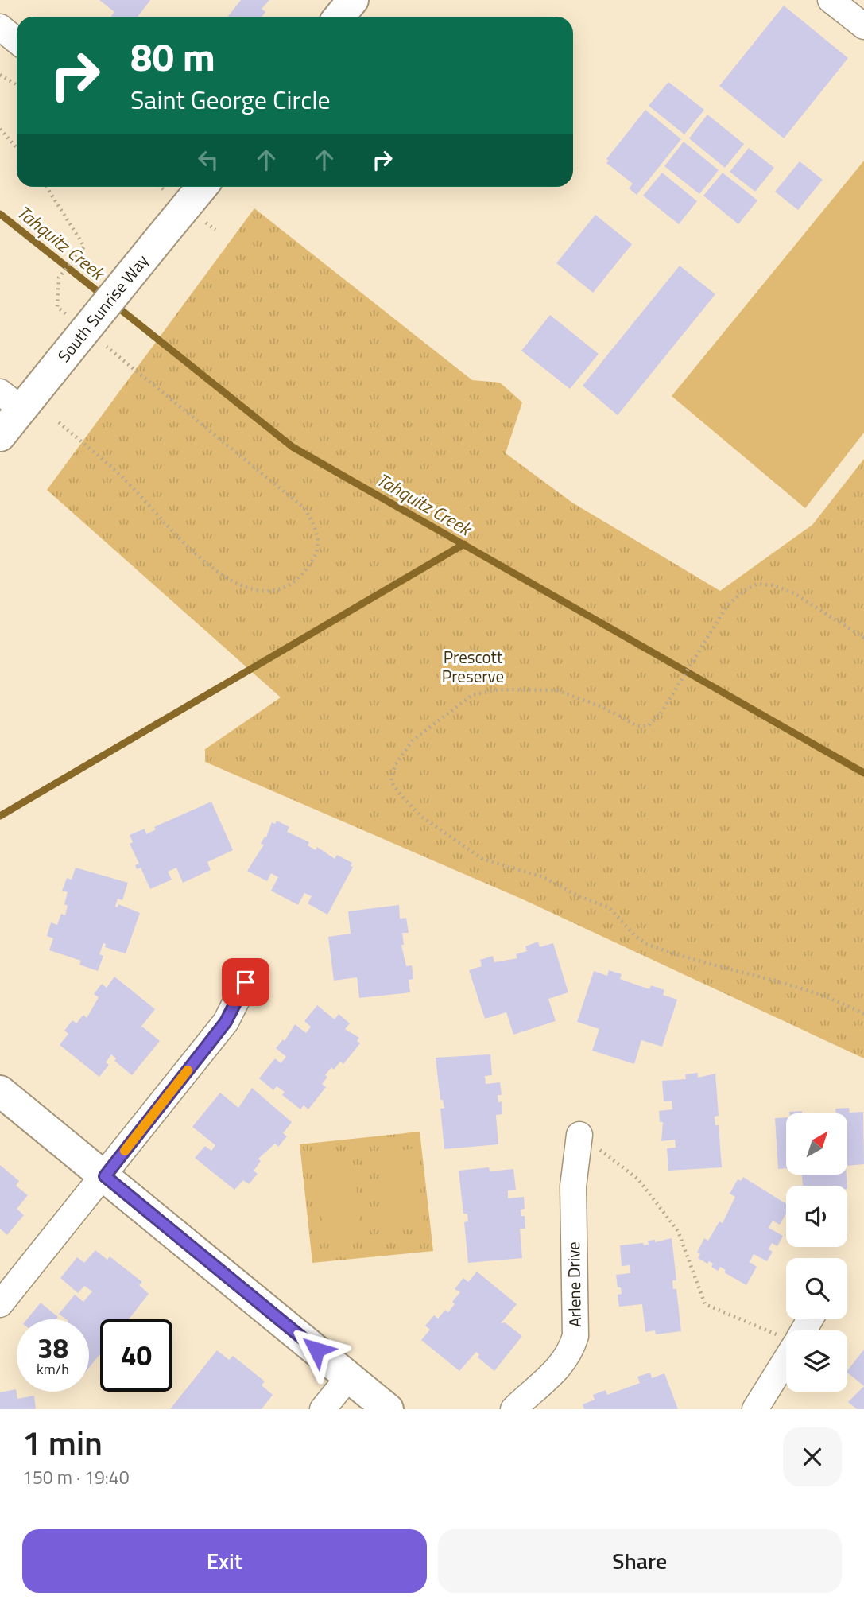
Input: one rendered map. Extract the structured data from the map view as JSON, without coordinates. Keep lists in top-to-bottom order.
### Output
{
  "streets": {
    "street": ["South Sunrise Way", "Arlene Drive"]
  },
  "water": ["Tahquitz Creek"],
  "parks": ["Prescott Preserve"],
  "north": "top right",
  "page": {
    "turn": ["80 m", "Saint George Circle"],
    "speed": "38 km/h",
    "limit": "40",
    "heading": ["1 min", "150 m · 19:40"],
    "buttons": ["Exit", "Share"]
  }
}
